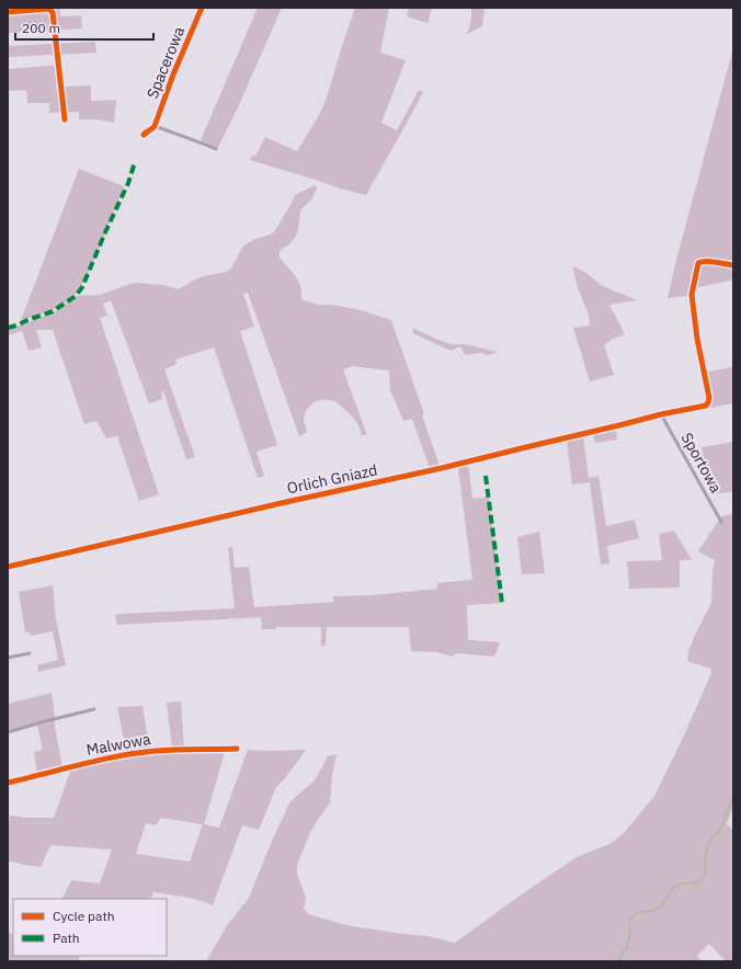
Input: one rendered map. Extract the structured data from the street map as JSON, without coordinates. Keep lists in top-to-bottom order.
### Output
{
  "streets": {
    "street": [
      "Spacerowa",
      "Sportowa",
      "Orlich Gniazd",
      "Malwowa"
    ]
  },
  "crossings": [
    ["Sportowa", "Orlich Gniazd"]
  ],
  "legend": ["Cycle path", "Path"],
  "scale_bar": "200 m"
}
